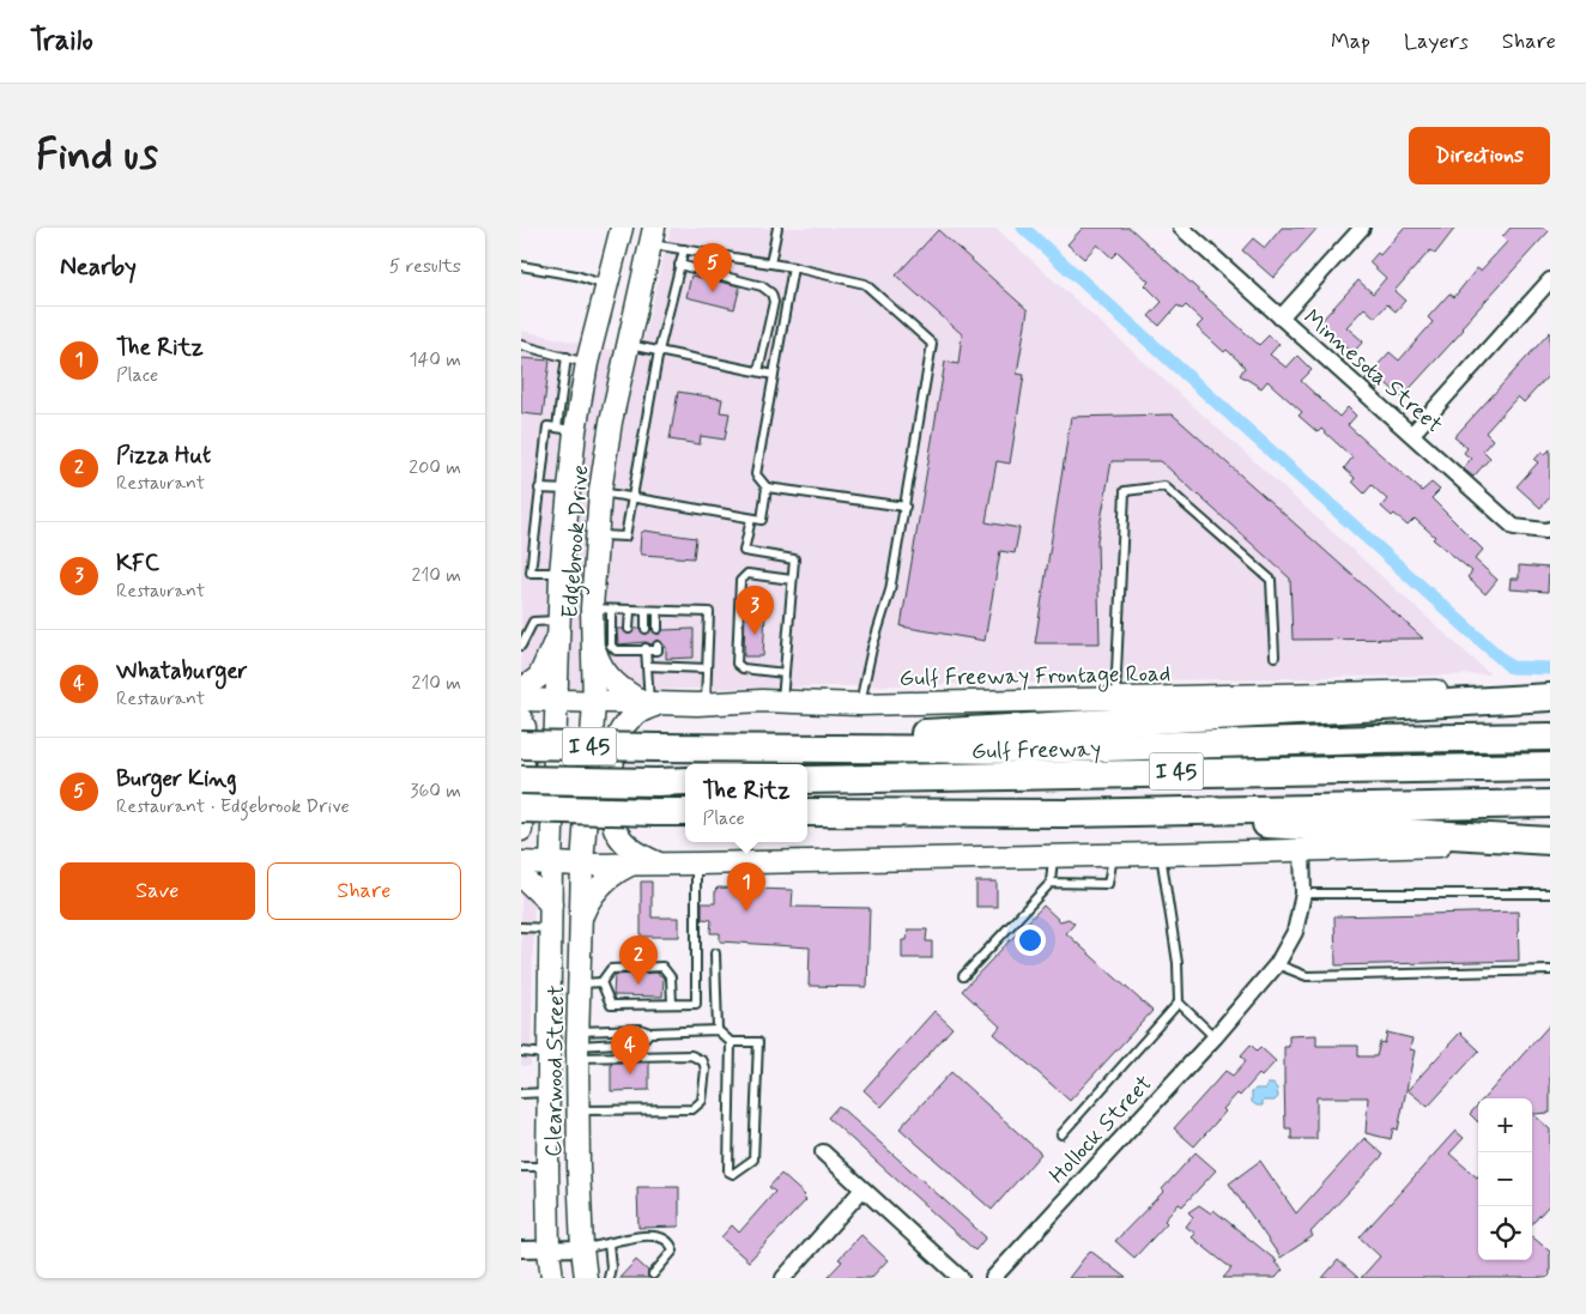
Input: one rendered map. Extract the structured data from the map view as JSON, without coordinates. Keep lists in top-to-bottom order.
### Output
{
  "streets": {
    "highway": ["I 45", "Gulf Freeway"],
    "main road": ["Edgebrook Drive", "Gulf Freeway Frontage Road", "Clearwood Street"],
    "street": ["Minnesota Street", "Hollock Street"]
  },
  "crossings": [
    ["Edgebrook Drive", "Gulf Freeway Frontage Road"],
    ["Edgebrook Drive", "Clearwood Street"],
    ["Gulf Freeway Frontage Road", "Clearwood Street"]
  ],
  "page": {
    "header": "Trailo",
    "nav": ["Map", "Layers", "Share"],
    "buttons": [
      "Directions",
      ["Save", "Share"]
    ],
    "title": "Find us",
    "heading": ["Nearby", "5 results"],
    "pins": [
      "5",
      "3",
      "1",
      "2",
      "4"
    ],
    "list": [
      {
        "mark": "1",
        "name": "The Ritz",
        "note": "Place",
        "value": "140 m"
      },
      {
        "mark": "2",
        "name": "Pizza Hut",
        "note": "Restaurant",
        "value": "200 m"
      },
      {
        "mark": "3",
        "name": "KFC",
        "note": "Restaurant",
        "value": "210 m"
      },
      {
        "mark": "4",
        "name": "Whataburger",
        "note": "Restaurant",
        "value": "210 m"
      },
      {
        "mark": "5",
        "name": "Burger King",
        "note": "Restaurant · Edgebrook Drive",
        "value": "360 m"
      }
    ],
    "popup": ["The Ritz", "Place"],
    "map_buttons": ["+", "−"]
  }
}
